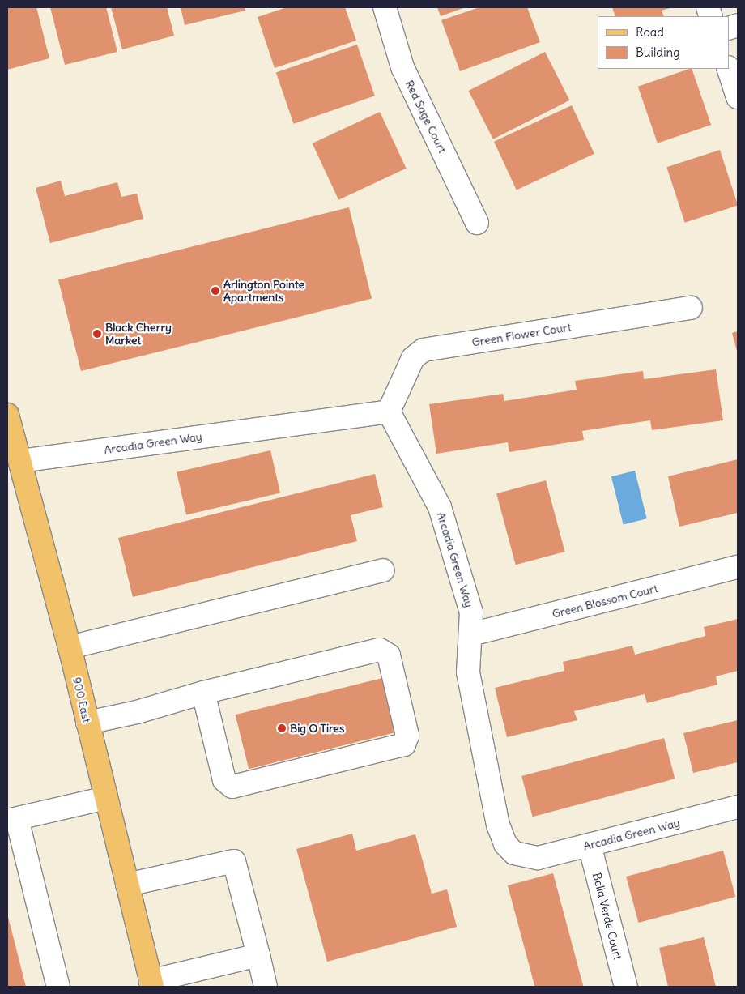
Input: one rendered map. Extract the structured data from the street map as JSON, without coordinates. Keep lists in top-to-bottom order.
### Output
{
  "streets": {
    "main road": ["900 East"],
    "street": [
      "Red Sage Court",
      "Green Flower Court",
      "Arcadia Green Way",
      "Green Blossom Court",
      "Bella Verde Court"
    ]
  },
  "crossings": [
    ["Green Flower Court", "Arcadia Green Way"],
    ["Arcadia Green Way", "Green Blossom Court"],
    ["Arcadia Green Way", "900 East"],
    ["Arcadia Green Way", "Bella Verde Court"]
  ],
  "places": ["Arlington Pointe Apartments", "Black Cherry Market", "Big O Tires"],
  "legend": ["Road", "Building"]
}
